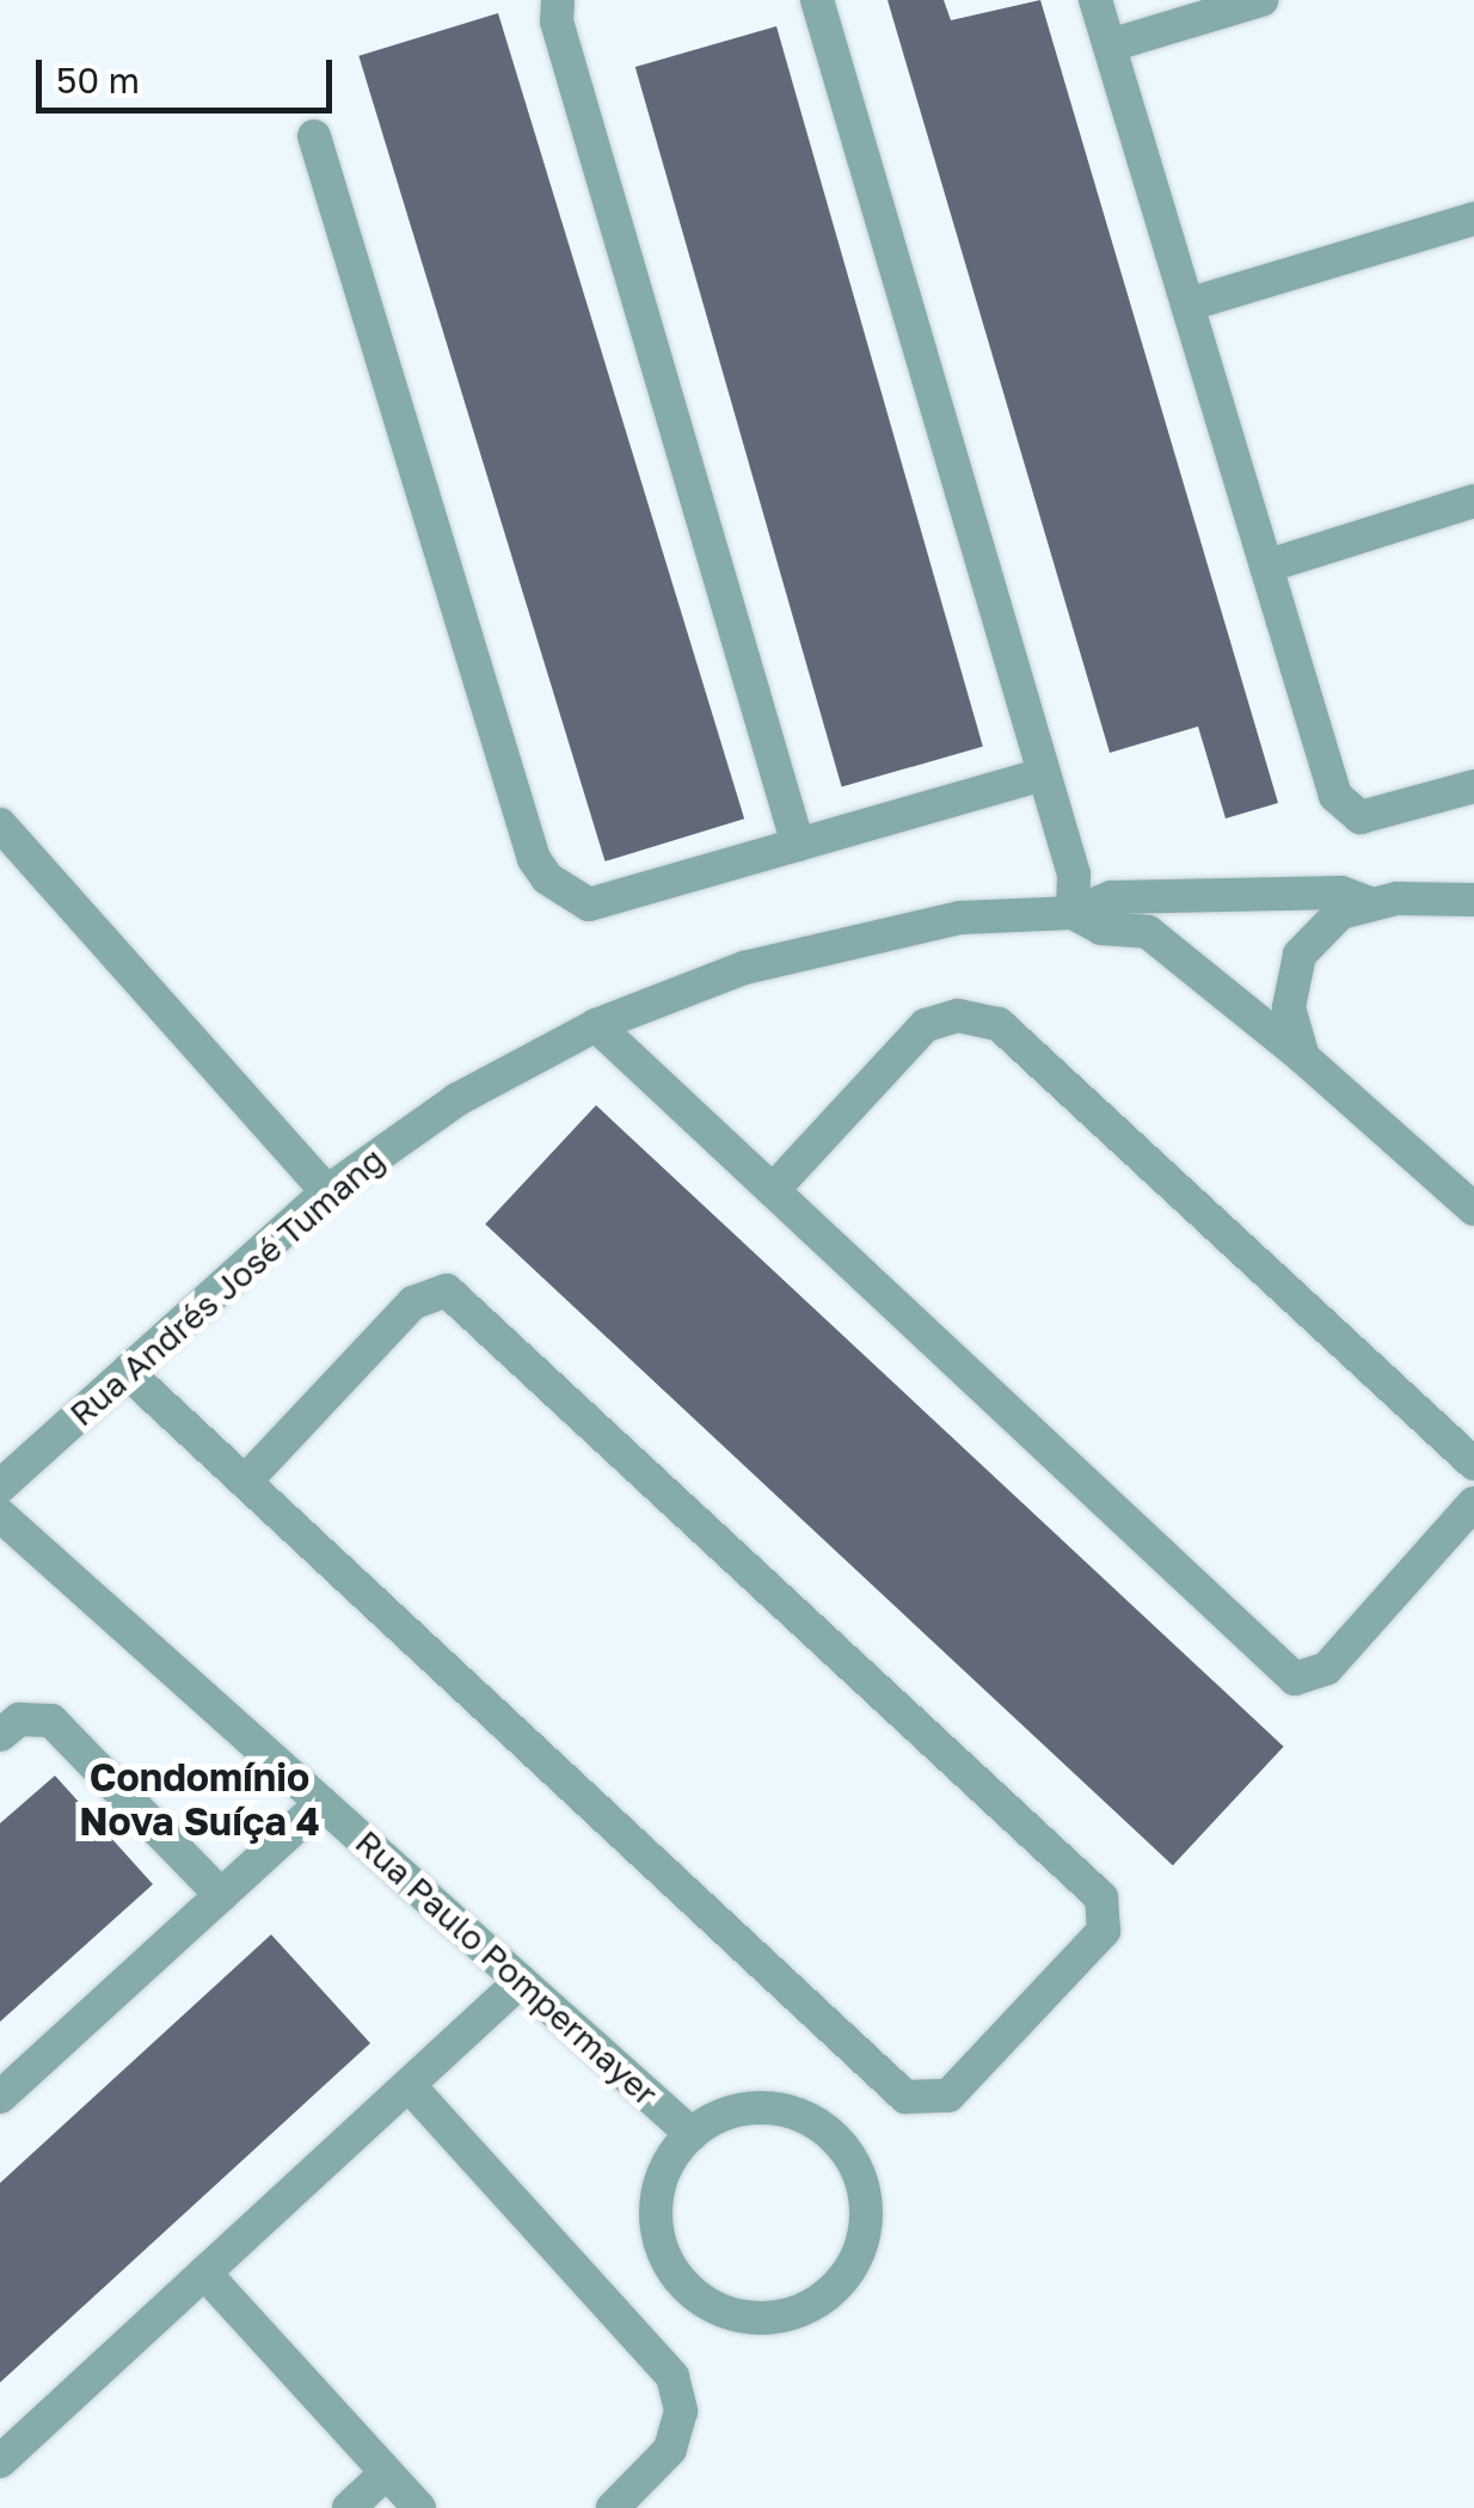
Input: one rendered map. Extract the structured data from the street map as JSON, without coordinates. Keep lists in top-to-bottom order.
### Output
{
  "streets": {
    "street": ["Rua Andrés José Tumang", "Rua Paulo Pompermayer"]
  },
  "districts": ["Condomínio Nova Suíça 4"],
  "scale_bar": "50 m"
}
